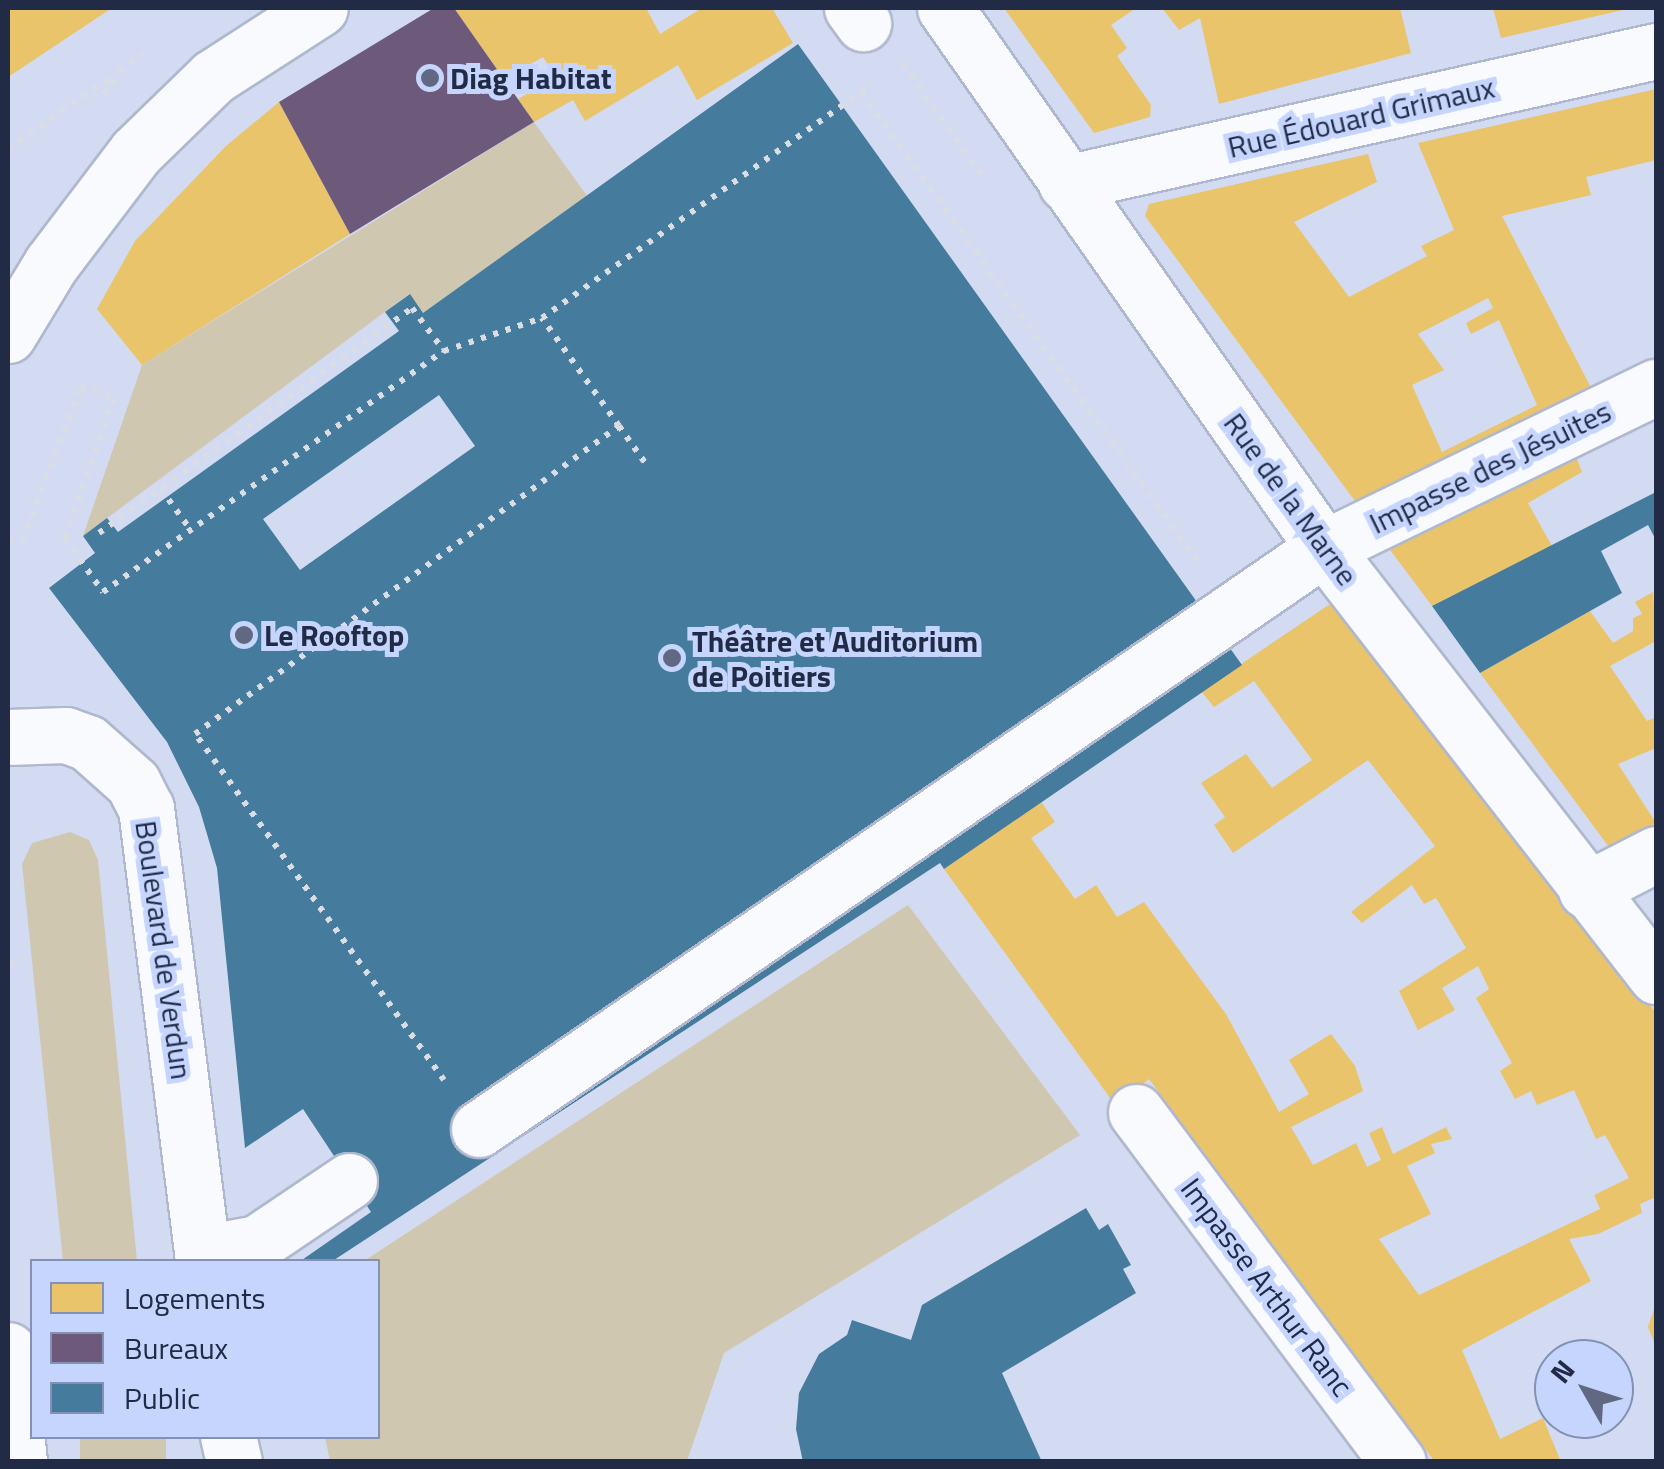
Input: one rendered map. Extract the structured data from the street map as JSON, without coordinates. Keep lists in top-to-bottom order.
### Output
{
  "streets": {
    "street": [
      "Rue Édouard Grimaux",
      "Impasse des Jésuites",
      "Rue de la Marne",
      "Boulevard de Verdun",
      "Impasse Arthur Ranc"
    ]
  },
  "crossings": [
    ["Rue Édouard Grimaux", "Rue de la Marne"],
    ["Impasse des Jésuites", "Rue de la Marne"]
  ],
  "places": ["Diag Habitat", "Le Rooftop", "Théâtre et Auditorium de Poitiers"],
  "legend": ["Logements", "Bureaux", "Public"],
  "north": "top left"
}
